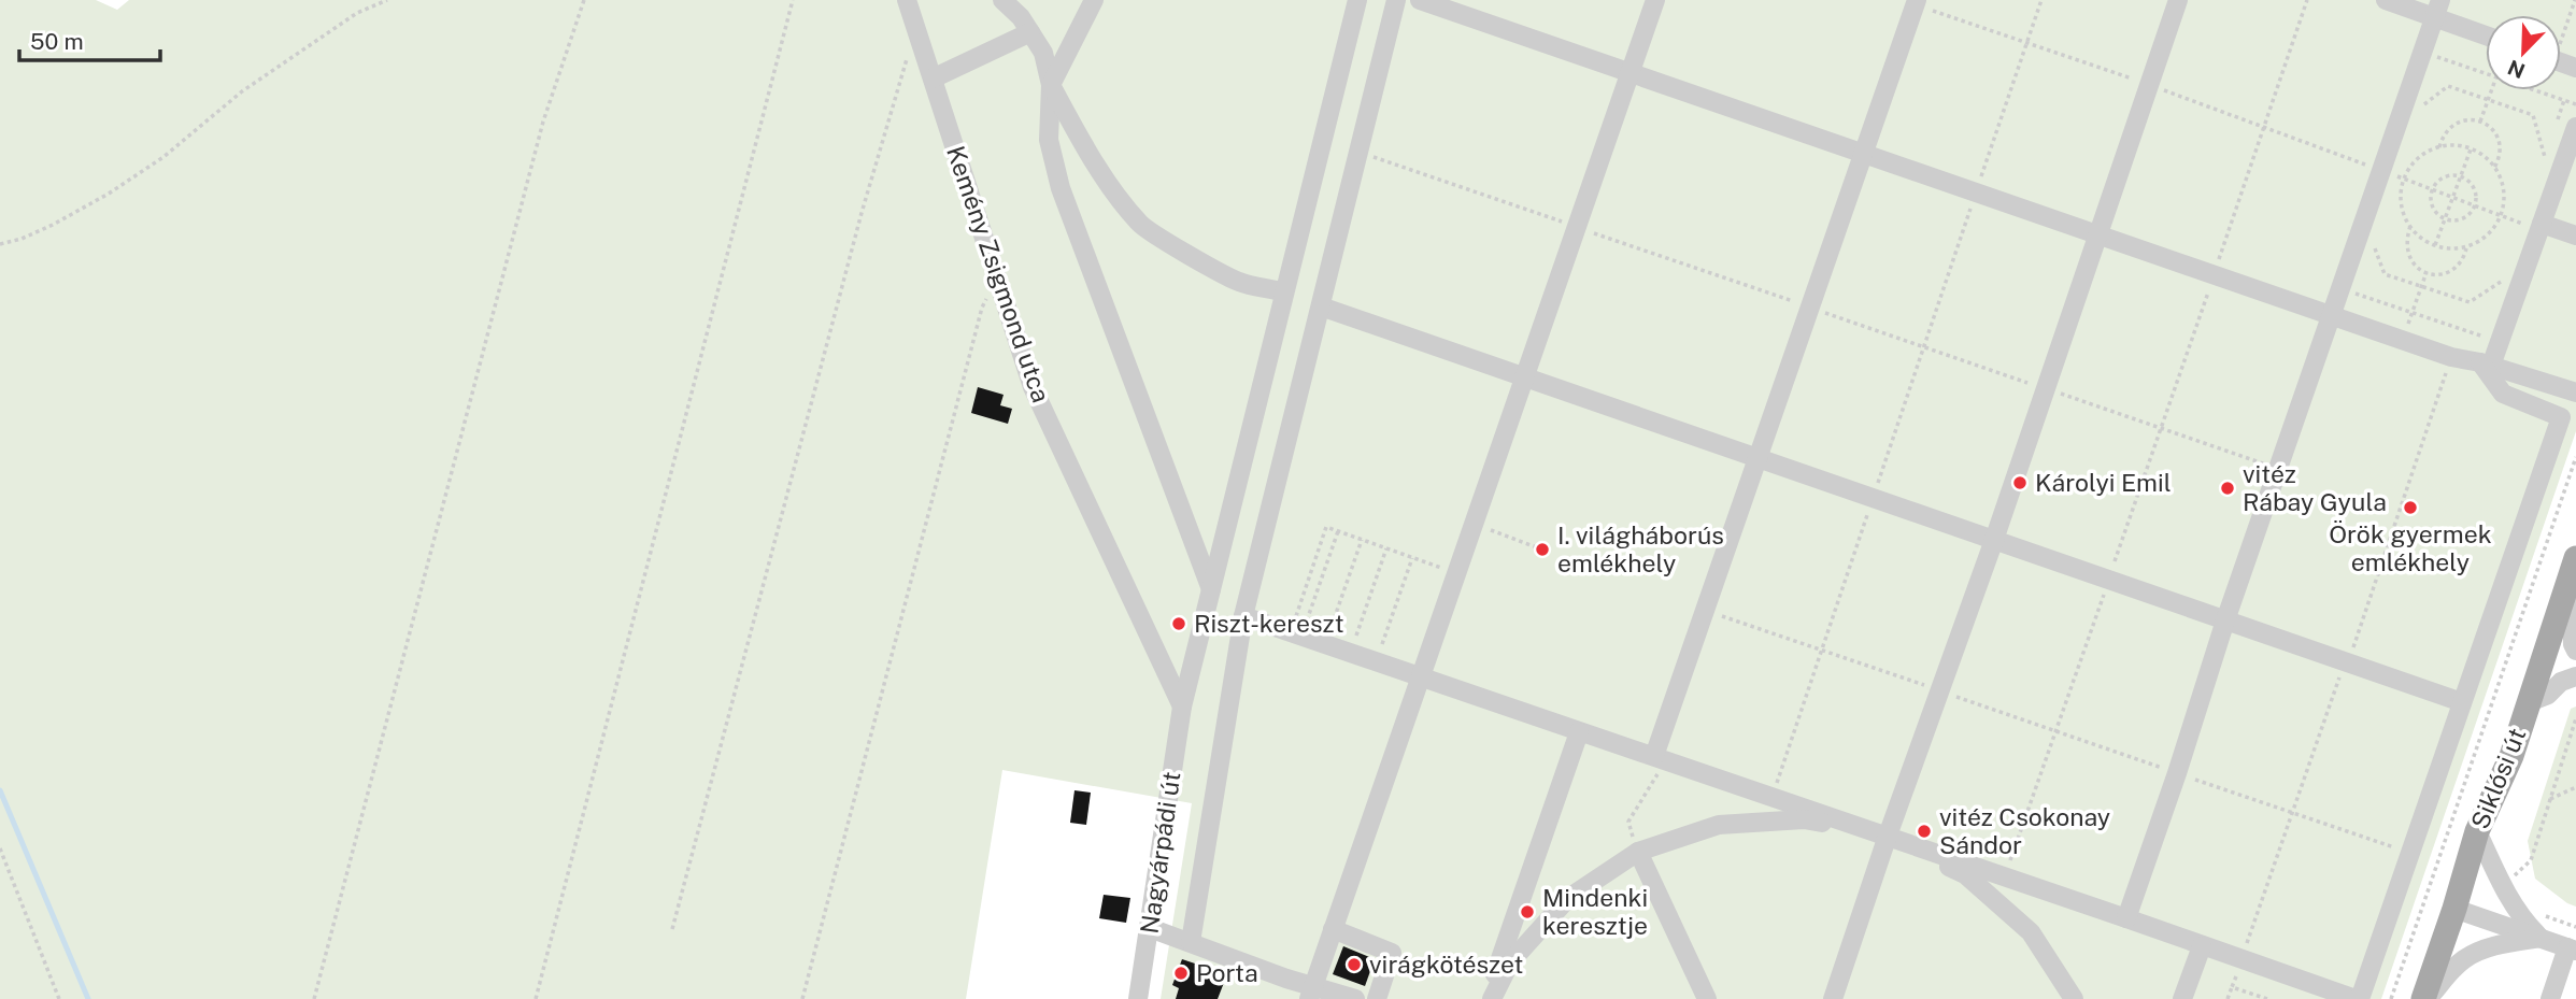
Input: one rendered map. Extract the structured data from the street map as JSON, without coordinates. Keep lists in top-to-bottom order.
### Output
{
  "streets": {
    "main road": ["Siklósi út"],
    "street": ["Kemény Zsigmond utca", "Nagyárpádi út"]
  },
  "crossings": [
    ["Kemény Zsigmond utca", "Nagyárpádi út"]
  ],
  "places": [
    "Károlyi Emil",
    "vitéz Rábay Gyula",
    "Örök gyermek emlékhely",
    "I. világháborús emlékhely",
    "Riszt-kereszt",
    "vitéz Csokonay Sándor",
    "Mindenki keresztje",
    "virágkötészet",
    "Porta"
  ],
  "scale_bar": "50 m",
  "north": "bottom left"
}
